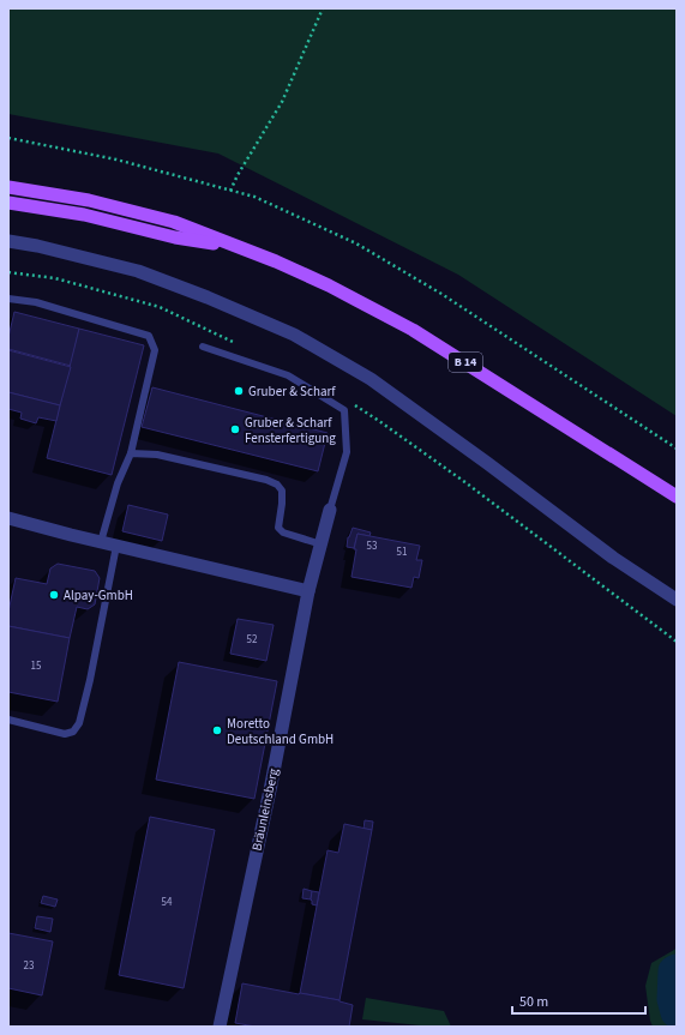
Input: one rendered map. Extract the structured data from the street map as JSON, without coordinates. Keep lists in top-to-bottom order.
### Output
{
  "streets": {
    "main road": ["B 14"],
    "street": ["Bräunleinsberg"]
  },
  "places": [
    "Gruber & Scharf",
    "Gruber & Scharf Fensterfertigung",
    "Alpay-GmbH",
    "Moretto Deutschland GmbH"
  ],
  "house_numbers": [
    "53",
    "51",
    "52",
    "15",
    "54",
    "23"
  ],
  "scale_bar": "50 m"
}
